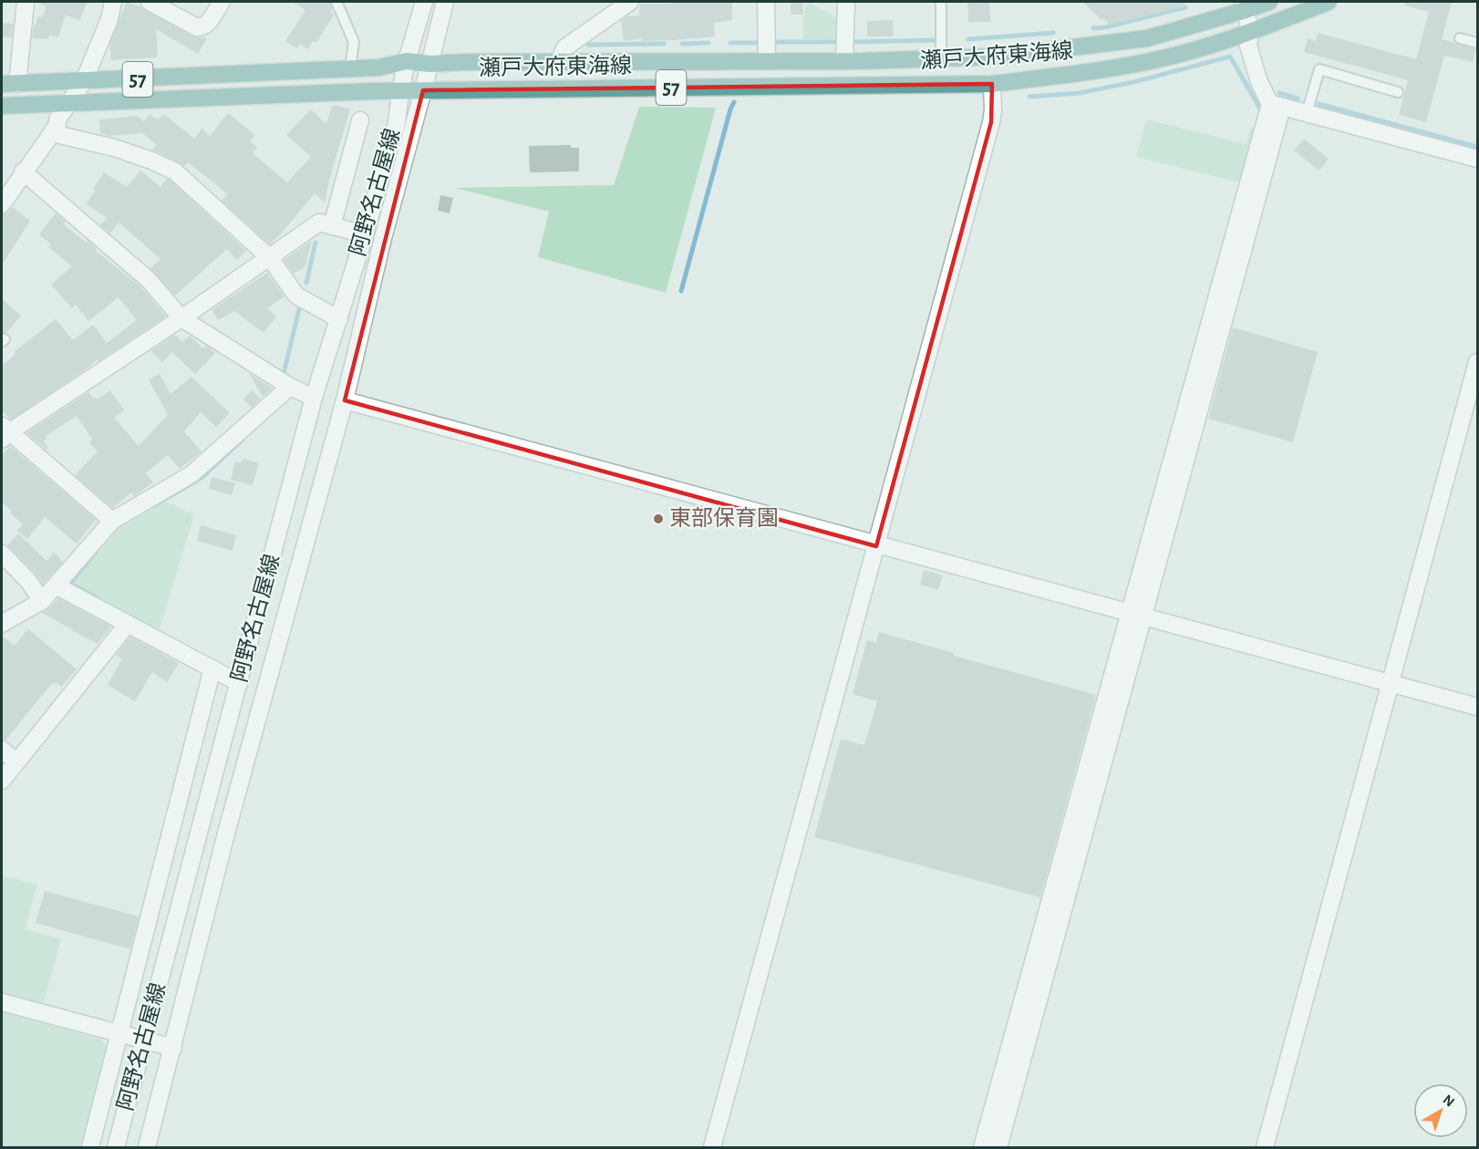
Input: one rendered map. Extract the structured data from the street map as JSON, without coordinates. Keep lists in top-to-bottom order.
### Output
{
  "streets": {
    "main road": ["瀬戸大府東海線", "57"],
    "street": ["阿野名古屋線"]
  },
  "crossings": [
    ["瀬戸大府東海線", "阿野名古屋線"]
  ],
  "places": ["東部保育園"],
  "north": "top right"
}
